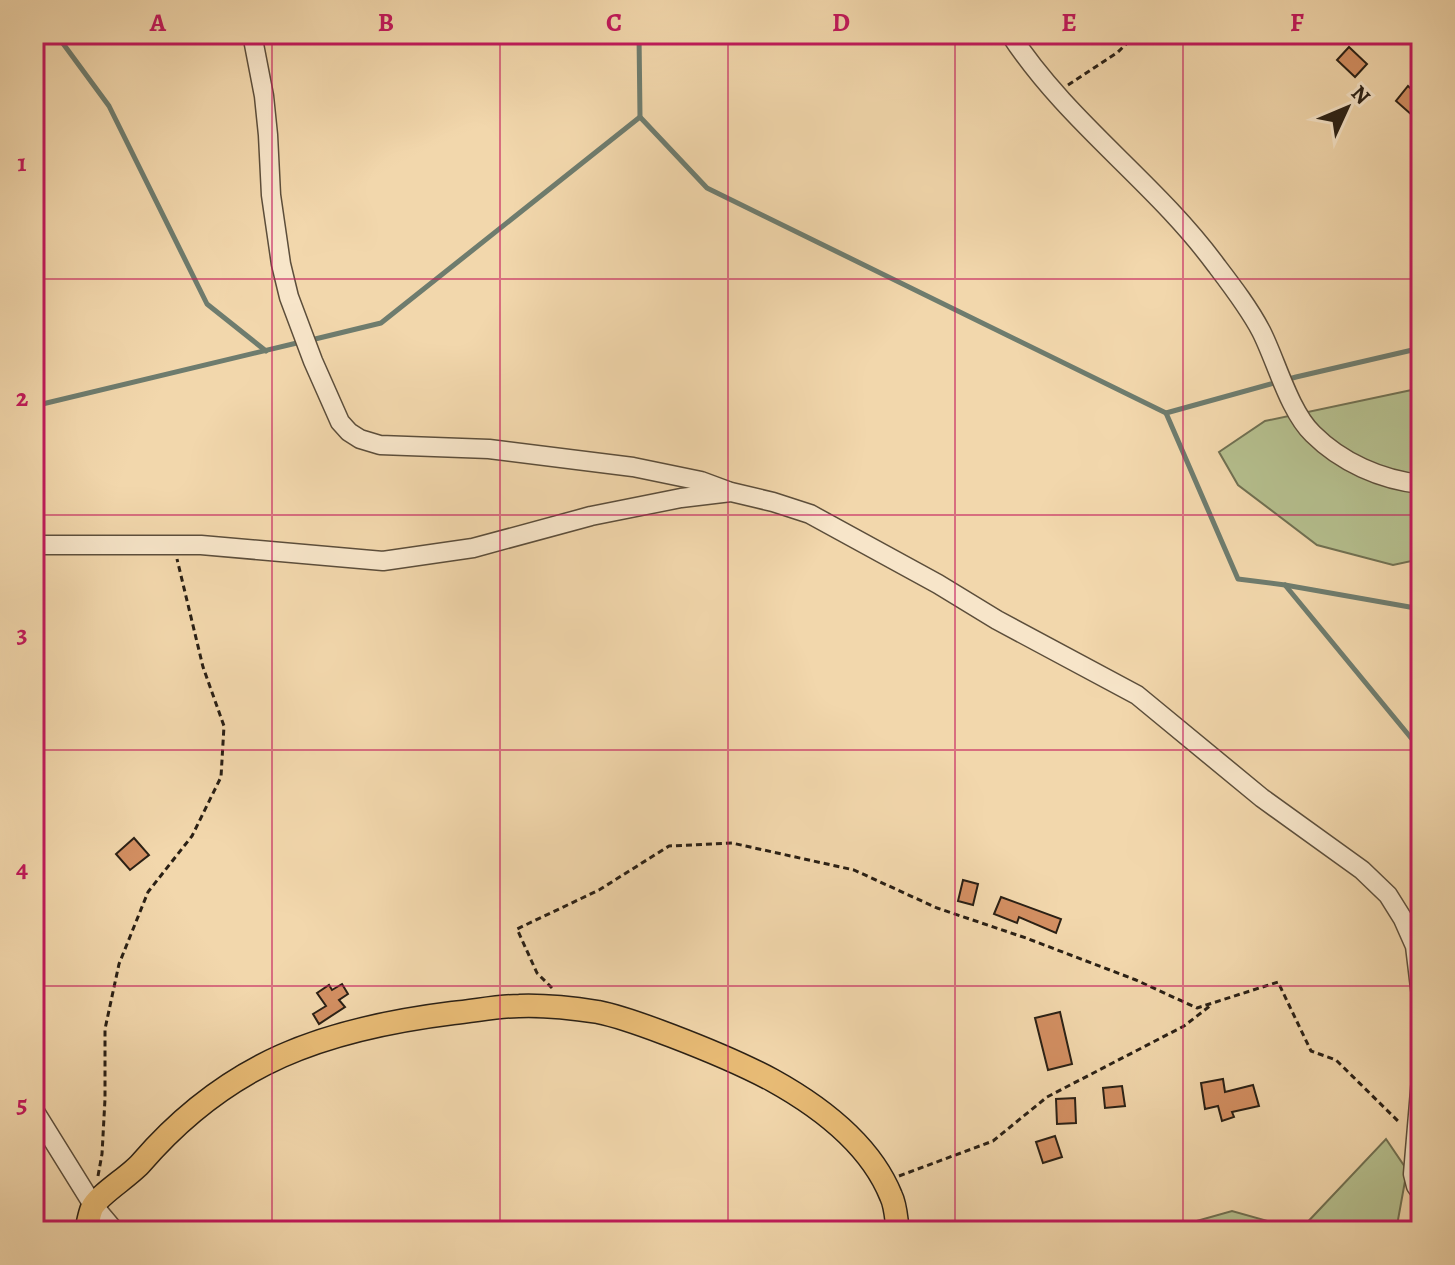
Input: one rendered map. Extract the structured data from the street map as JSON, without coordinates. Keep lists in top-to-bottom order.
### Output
{
  "north": "top right",
  "grid": {
    "columns": [
      "A",
      "B",
      "C",
      "D",
      "E",
      "F"
    ],
    "rows": [
      "1",
      "2",
      "3",
      "4",
      "5"
    ]
  }
}
